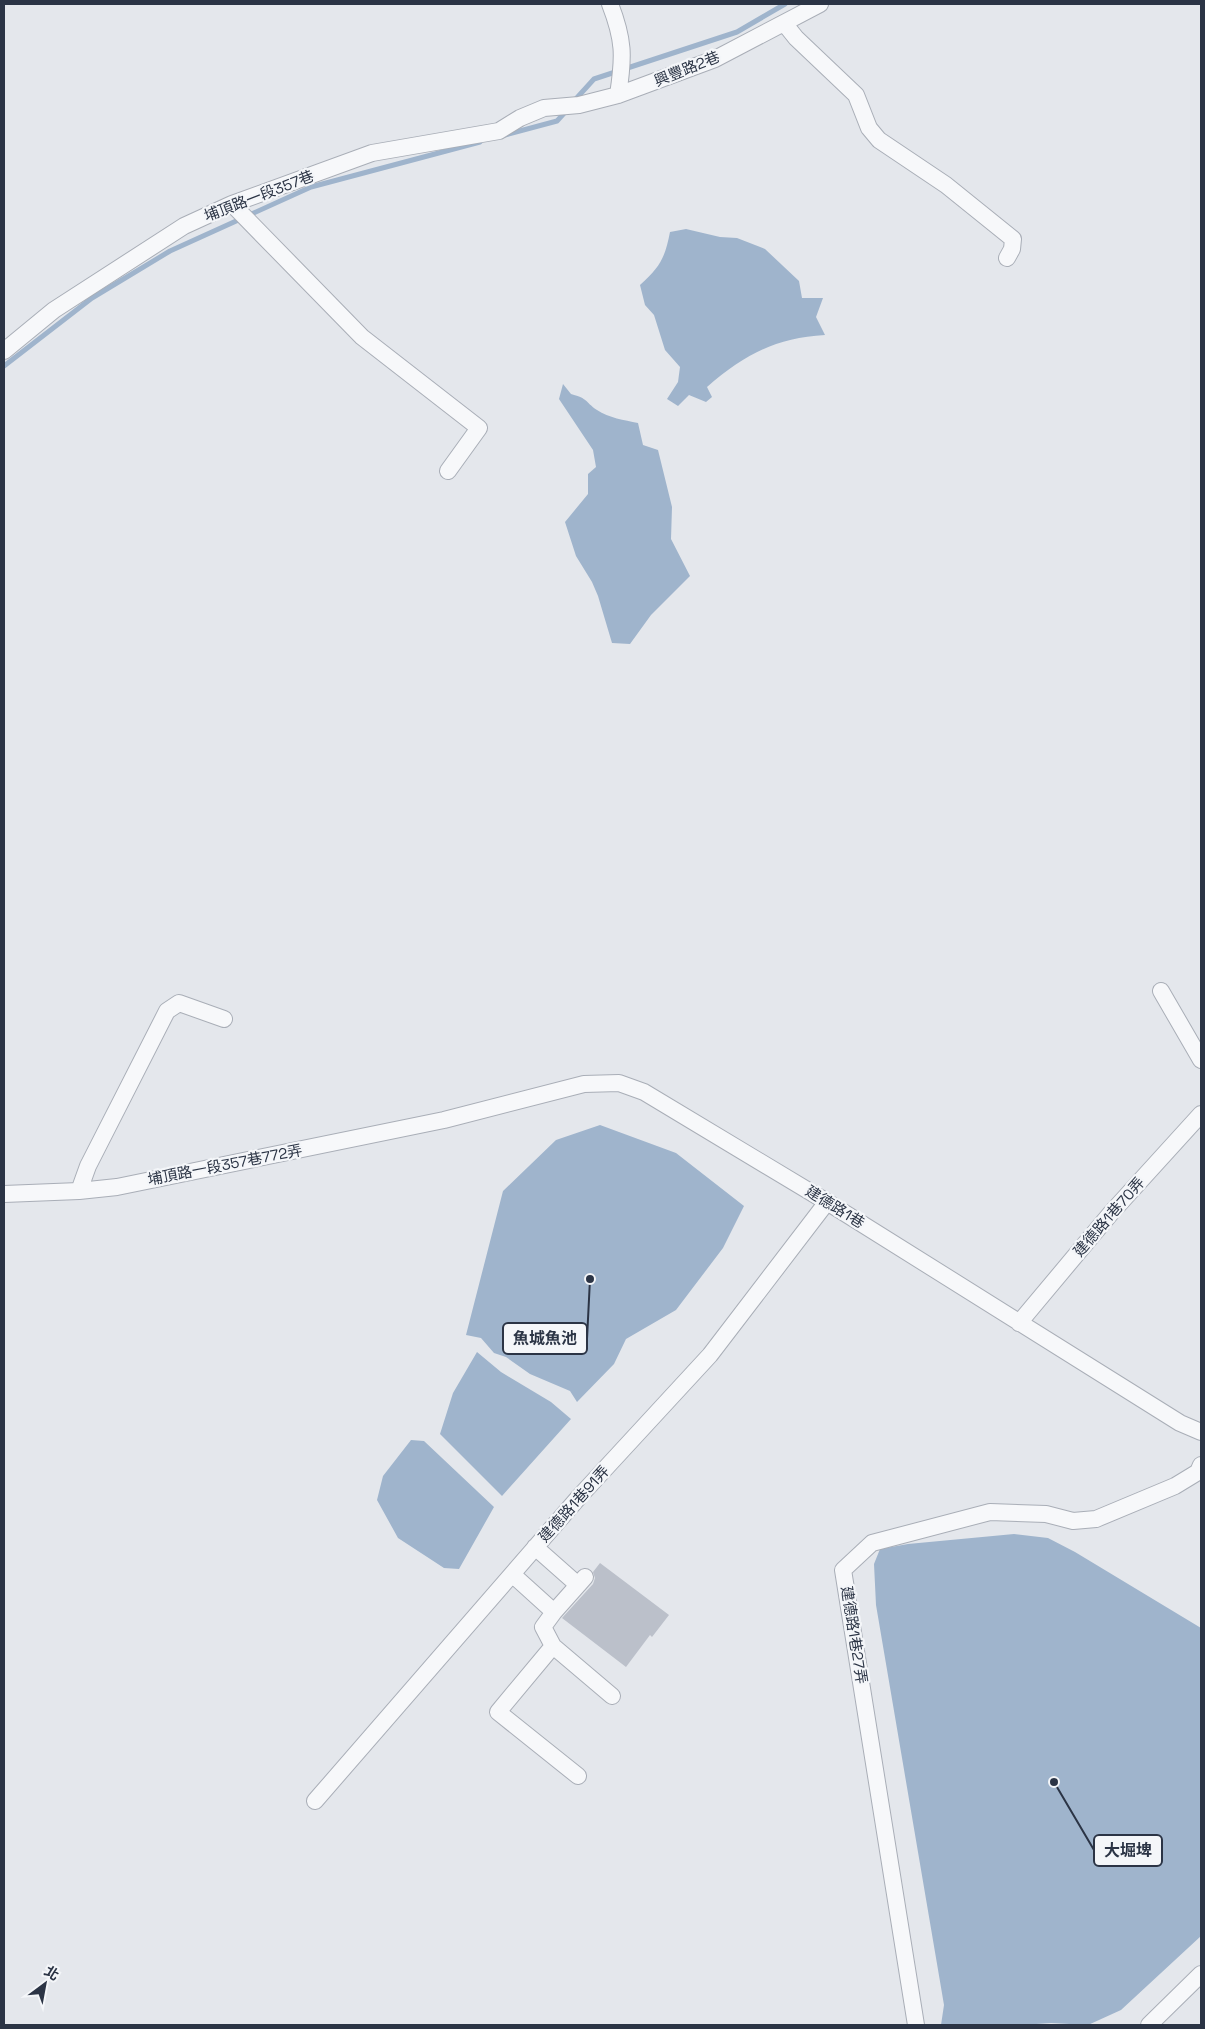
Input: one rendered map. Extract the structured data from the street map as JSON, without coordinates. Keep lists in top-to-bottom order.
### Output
{
  "streets": {
    "street": [
      "興豐路2巷",
      "埔頂路一段357巷",
      "埔頂路一段357巷772弄",
      "建德路1巷",
      "建德路1巷70弄",
      "建德路1巷91弄",
      "建德路1巷27弄"
    ]
  },
  "crossings": [
    ["興豐路2巷", "埔頂路一段357巷"],
    ["埔頂路一段357巷772弄", "建德路1巷"],
    ["建德路1巷", "建德路1巷70弄"],
    ["建德路1巷", "建德路1巷91弄"]
  ],
  "places": ["魚城魚池", "大堀埤"],
  "north": "top right"
}
